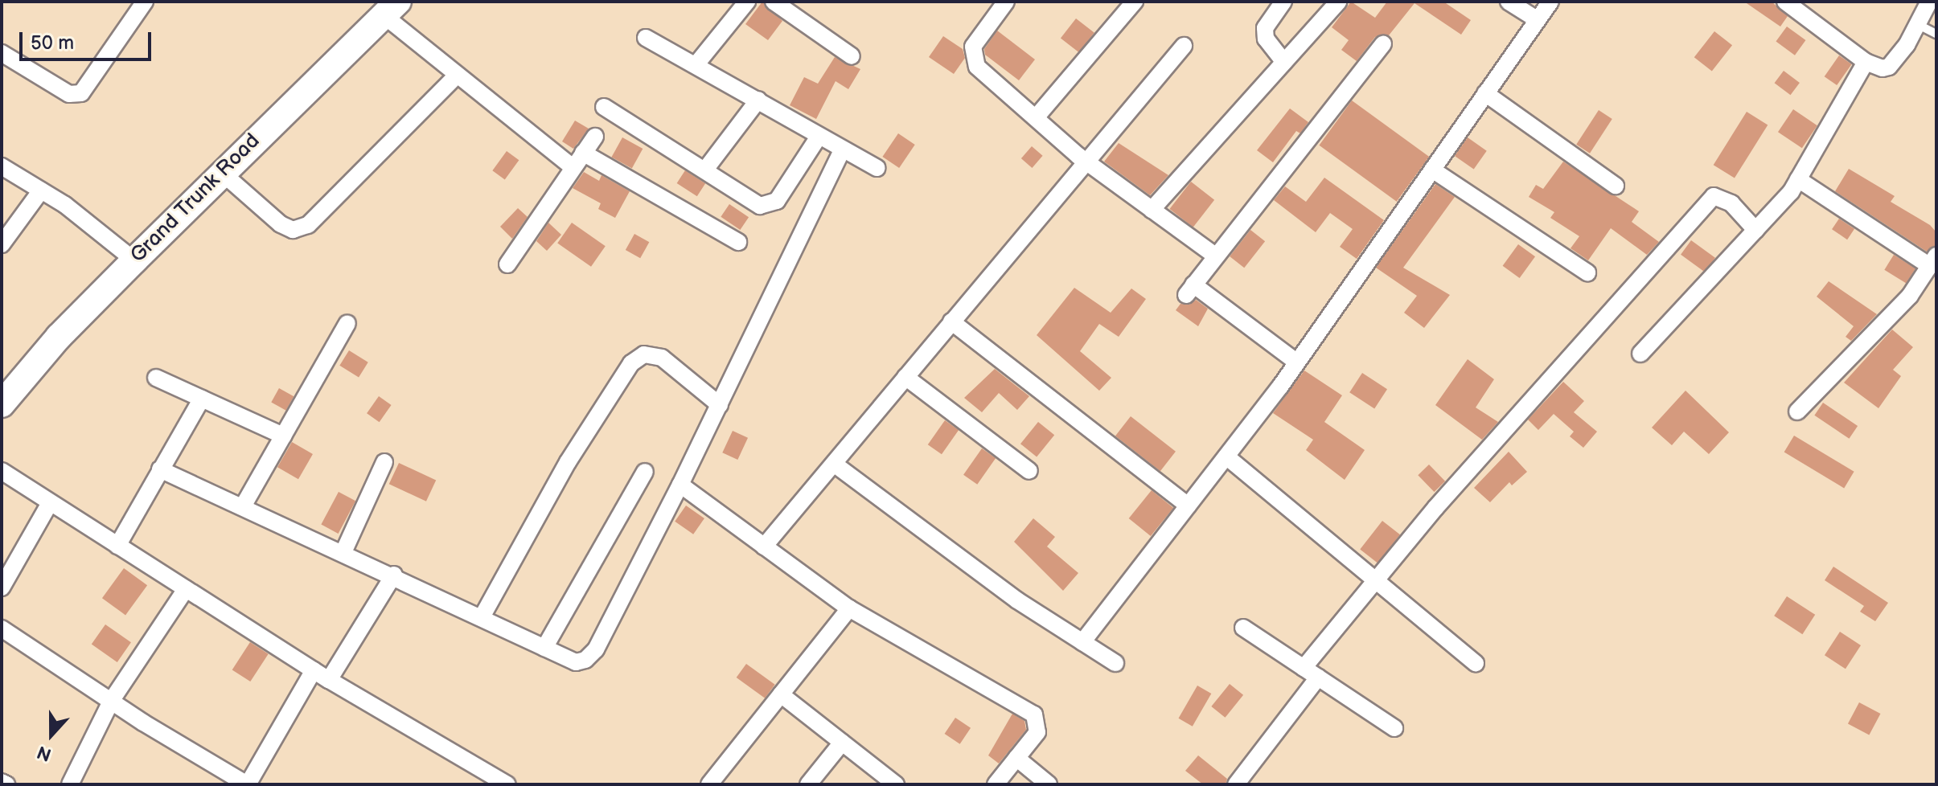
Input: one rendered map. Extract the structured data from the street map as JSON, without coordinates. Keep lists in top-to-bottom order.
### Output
{
  "streets": {
    "main road": ["Grand Trunk Road"]
  },
  "scale_bar": "50 m",
  "north": "bottom"
}
